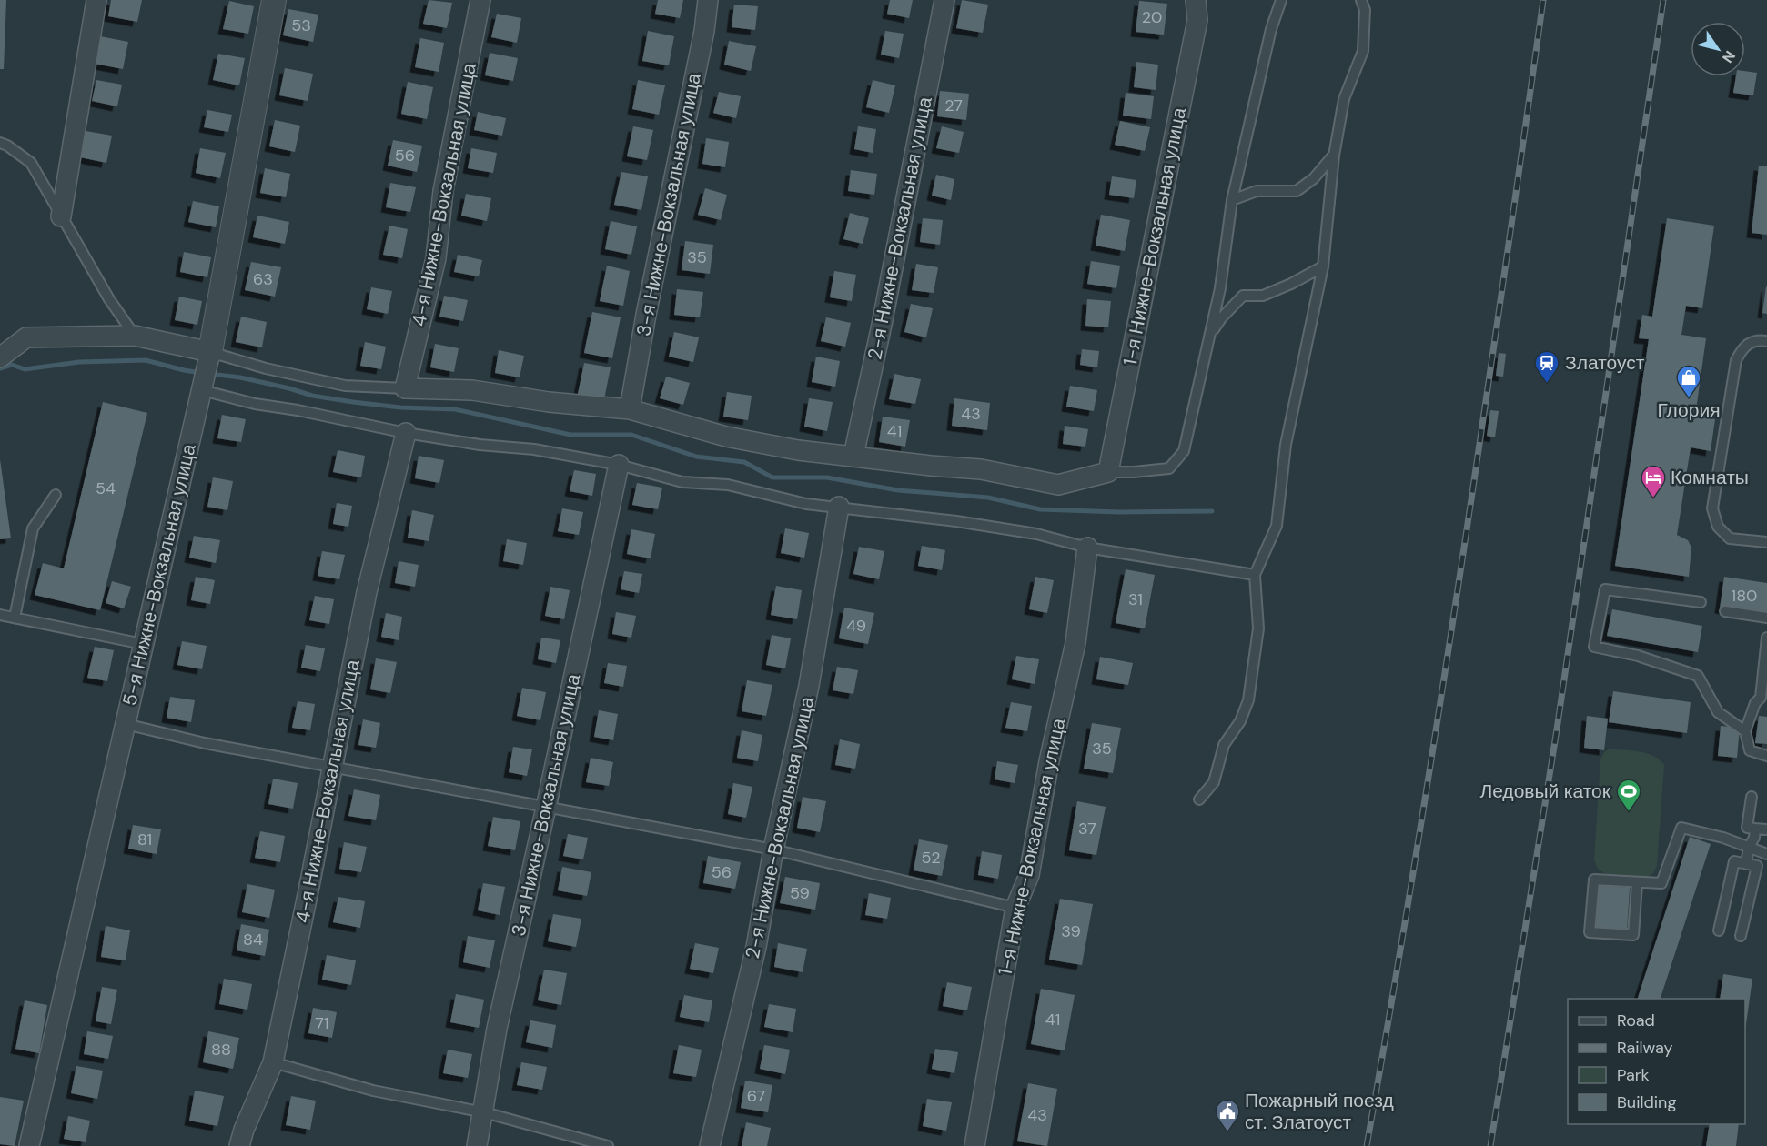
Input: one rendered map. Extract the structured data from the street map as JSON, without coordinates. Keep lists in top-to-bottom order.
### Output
{
  "streets": {
    "street": [
      "4-я Нижне-Вокзальная улица",
      "3-я Нижне-Вокзальная улица",
      "2-я Нижне-Вокзальная улица",
      "1-я Нижне-Вокзальная улица",
      "5-я Нижне-Вокзальная улица"
    ]
  },
  "places": {
    "station": ["Златоуст"],
    "shop": ["Глория"],
    "hotel": ["Комнаты"],
    "sports": ["Ледовый каток"],
    "public building": ["Пожарный поезд ст. Златоуст"]
  },
  "house_numbers": [
    "20",
    "53",
    "27",
    "56",
    "35",
    "63",
    "43",
    "41",
    "54",
    "180",
    "31",
    "49",
    "35",
    "37",
    "81",
    "52",
    "56",
    "59",
    "39",
    "84",
    "41",
    "71",
    "88",
    "67",
    "43"
  ],
  "legend": [
    "Road",
    "Railway",
    "Park",
    "Building"
  ],
  "north": "bottom right"
}
